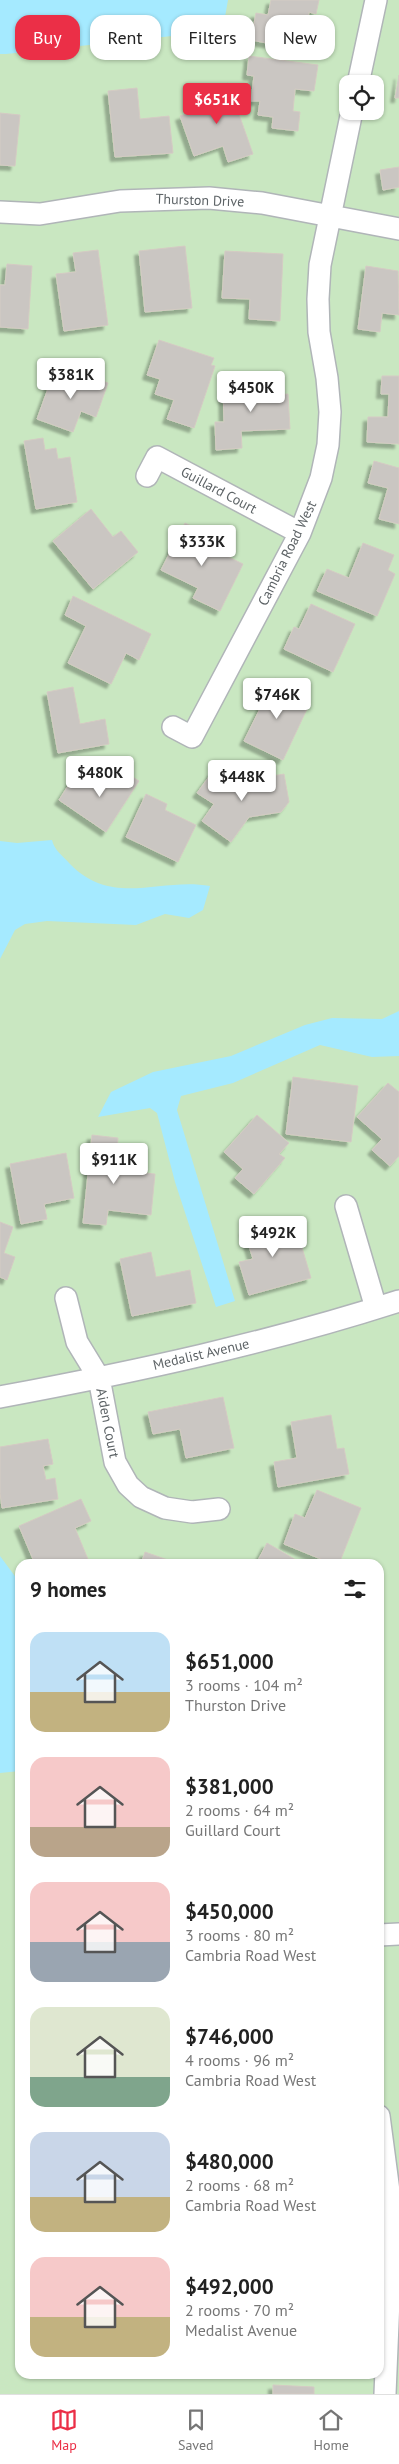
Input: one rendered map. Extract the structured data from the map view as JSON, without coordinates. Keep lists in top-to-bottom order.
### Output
{
  "streets": {
    "street": [
      "Thurston Drive",
      "Guillard Court",
      "Cambria Road West",
      "Medalist Avenue",
      "Aiden Court"
    ]
  },
  "crossings": [
    ["Thurston Drive", "Cambria Road West"],
    ["Guillard Court", "Cambria Road West"],
    ["Medalist Avenue", "Aiden Court"]
  ],
  "page": {
    "chip": [
      "Buy",
      "Rent",
      "Filters",
      "New"
    ],
    "price": [
      "$651K",
      "$381K",
      "$450K",
      "$333K",
      "$746K",
      "$480K",
      "$448K",
      "$911K",
      "$492K"
    ],
    "heading": "9 homes",
    "list": [
      {
        "name": "$651,000",
        "note": "3 rooms · 104 m² · Thurston Drive"
      },
      {
        "name": "$381,000",
        "note": "2 rooms · 64 m² · Guillard Court"
      },
      {
        "name": "$450,000",
        "note": "3 rooms · 80 m² · Cambria Road West"
      },
      {
        "name": "$746,000",
        "note": "4 rooms · 96 m² · Cambria Road West"
      },
      {
        "name": "$480,000",
        "note": "2 rooms · 68 m² · Cambria Road West"
      },
      {
        "name": "$492,000",
        "note": "2 rooms · 70 m² · Medalist Avenue"
      }
    ],
    "tabs": ["Map", "Saved", "Home"]
  }
}
